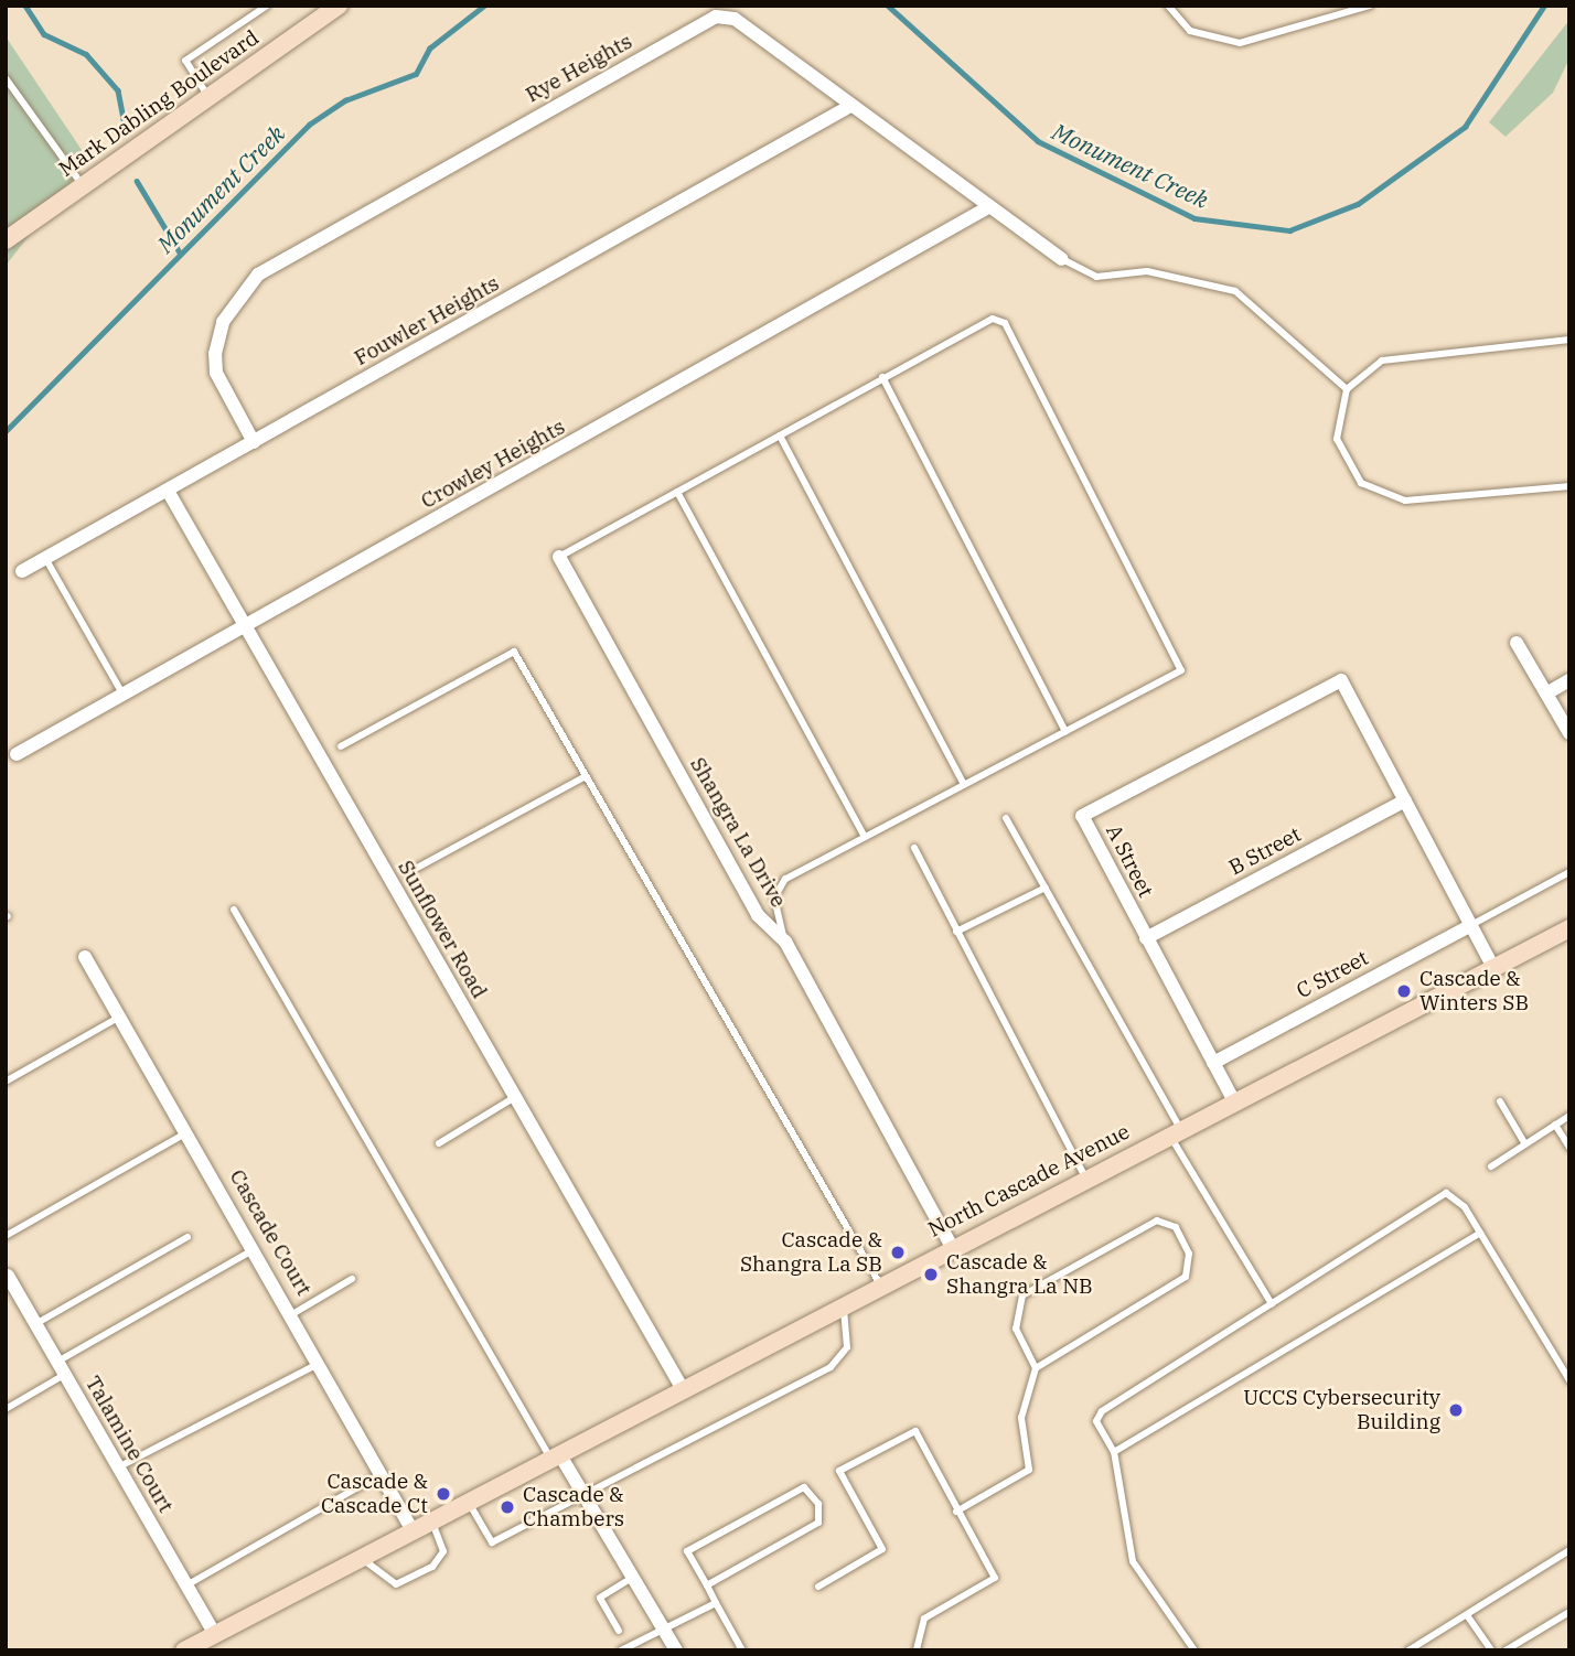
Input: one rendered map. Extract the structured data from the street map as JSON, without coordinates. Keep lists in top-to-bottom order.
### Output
{
  "streets": {
    "street": [
      "Rye Heights",
      "Mark Dabling Boulevard",
      "Fouwler Heights",
      "Crowley Heights",
      "Shangra La Drive",
      "B Street",
      "A Street",
      "Sunflower Road",
      "C Street",
      "North Cascade Avenue",
      "Cascade Court",
      "Talamine Court"
    ]
  },
  "crossings": [
    ["Rye Heights", "Fouwler Heights"],
    ["Rye Heights", "Crowley Heights"],
    ["Fouwler Heights", "Sunflower Road"],
    ["Crowley Heights", "Sunflower Road"],
    ["Shangra La Drive", "North Cascade Avenue"],
    ["B Street", "A Street"],
    ["A Street", "C Street"],
    ["A Street", "North Cascade Avenue"],
    ["Sunflower Road", "North Cascade Avenue"],
    ["North Cascade Avenue", "Cascade Court"],
    ["North Cascade Avenue", "Talamine Court"]
  ],
  "water": ["Monument Creek"],
  "places": [
    "Cascade & Winters SB",
    "Cascade & Shangra La SB",
    "Cascade & Shangra La NB",
    "UCCS Cybersecurity Building",
    "Cascade & Cascade Ct",
    "Cascade & Chambers"
  ]
}
